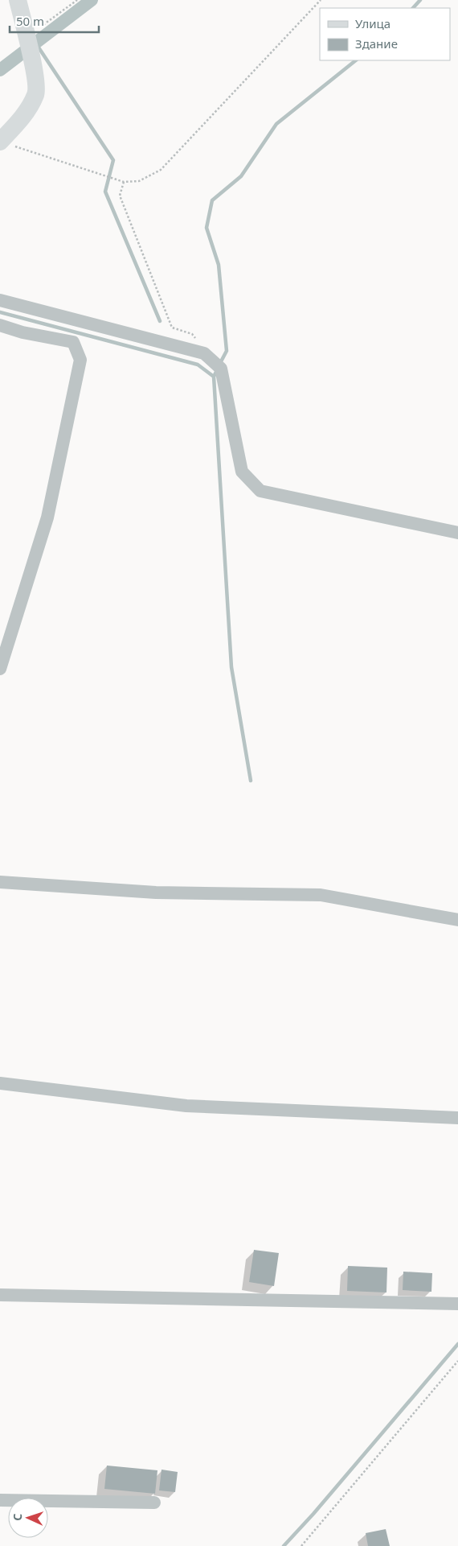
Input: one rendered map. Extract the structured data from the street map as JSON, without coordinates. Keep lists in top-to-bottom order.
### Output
{
  "legend": ["Улица", "Здание"],
  "scale_bar": "50 m",
  "north": "left"
}
